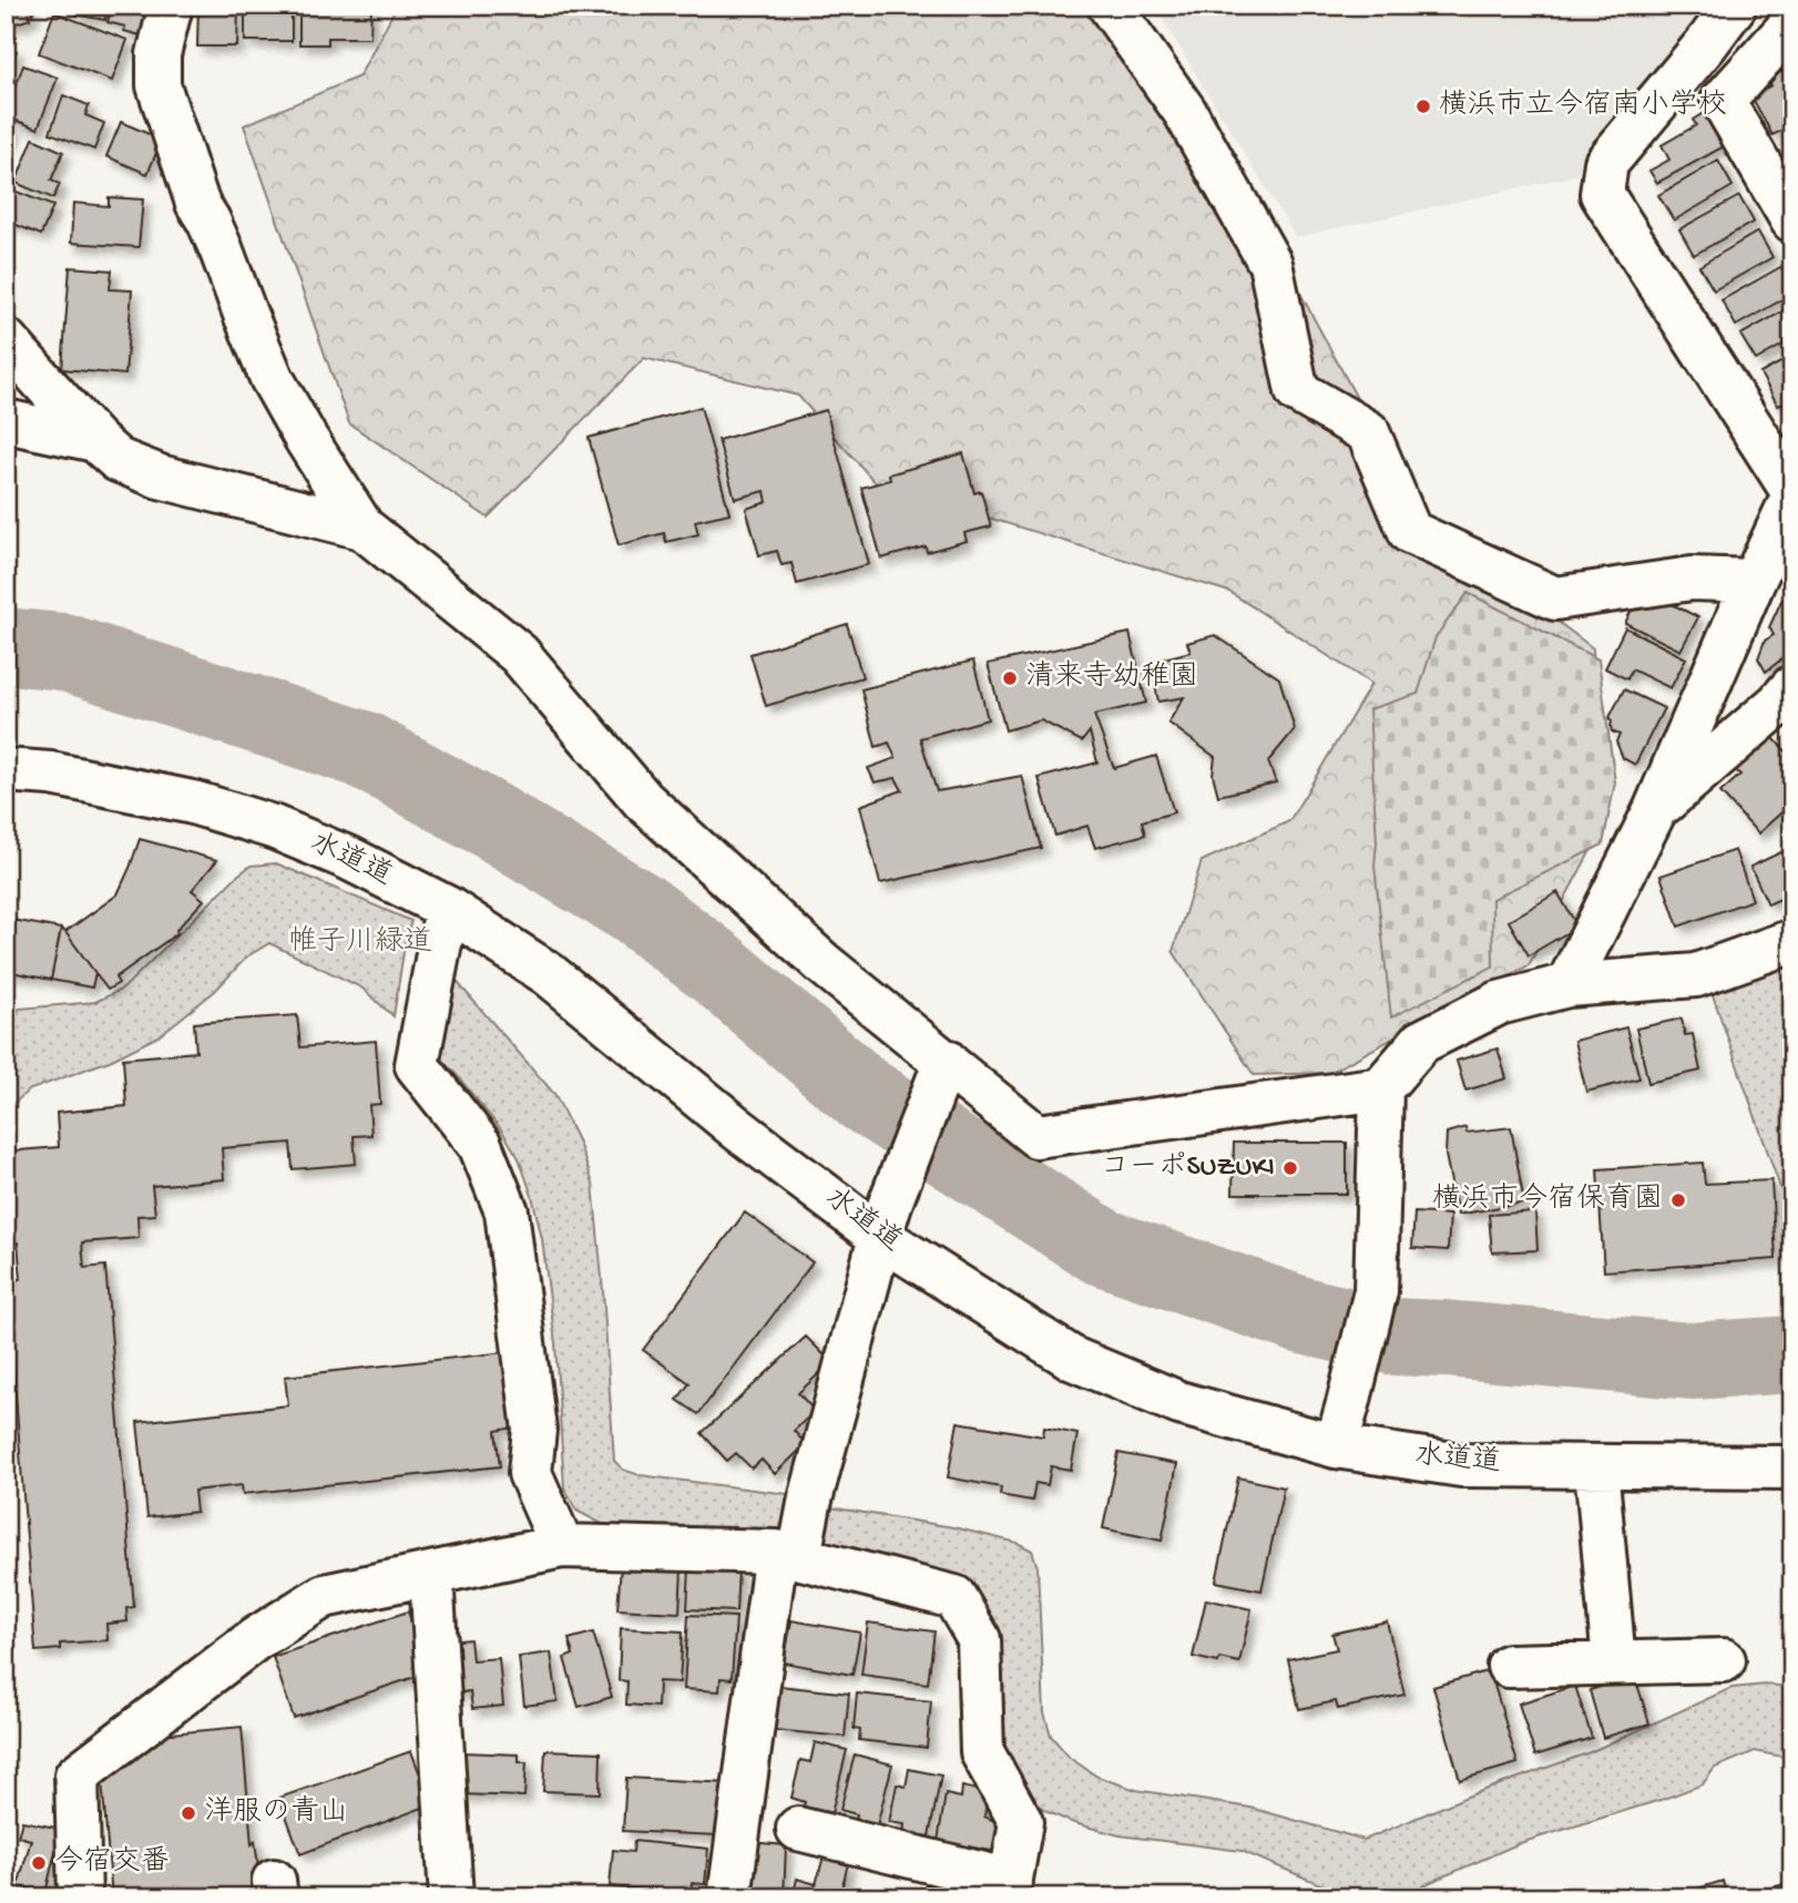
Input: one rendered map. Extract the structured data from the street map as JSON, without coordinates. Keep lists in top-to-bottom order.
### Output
{
  "streets": {
    "street": ["水道道"]
  },
  "parks": ["帷子川緑道"],
  "places": [
    "横浜市立今宿南小学校",
    "清来寺幼稚園",
    "コーポSUZUKI",
    "横浜市今宿保育園",
    "洋服の青山",
    "今宿交番"
  ]
}
